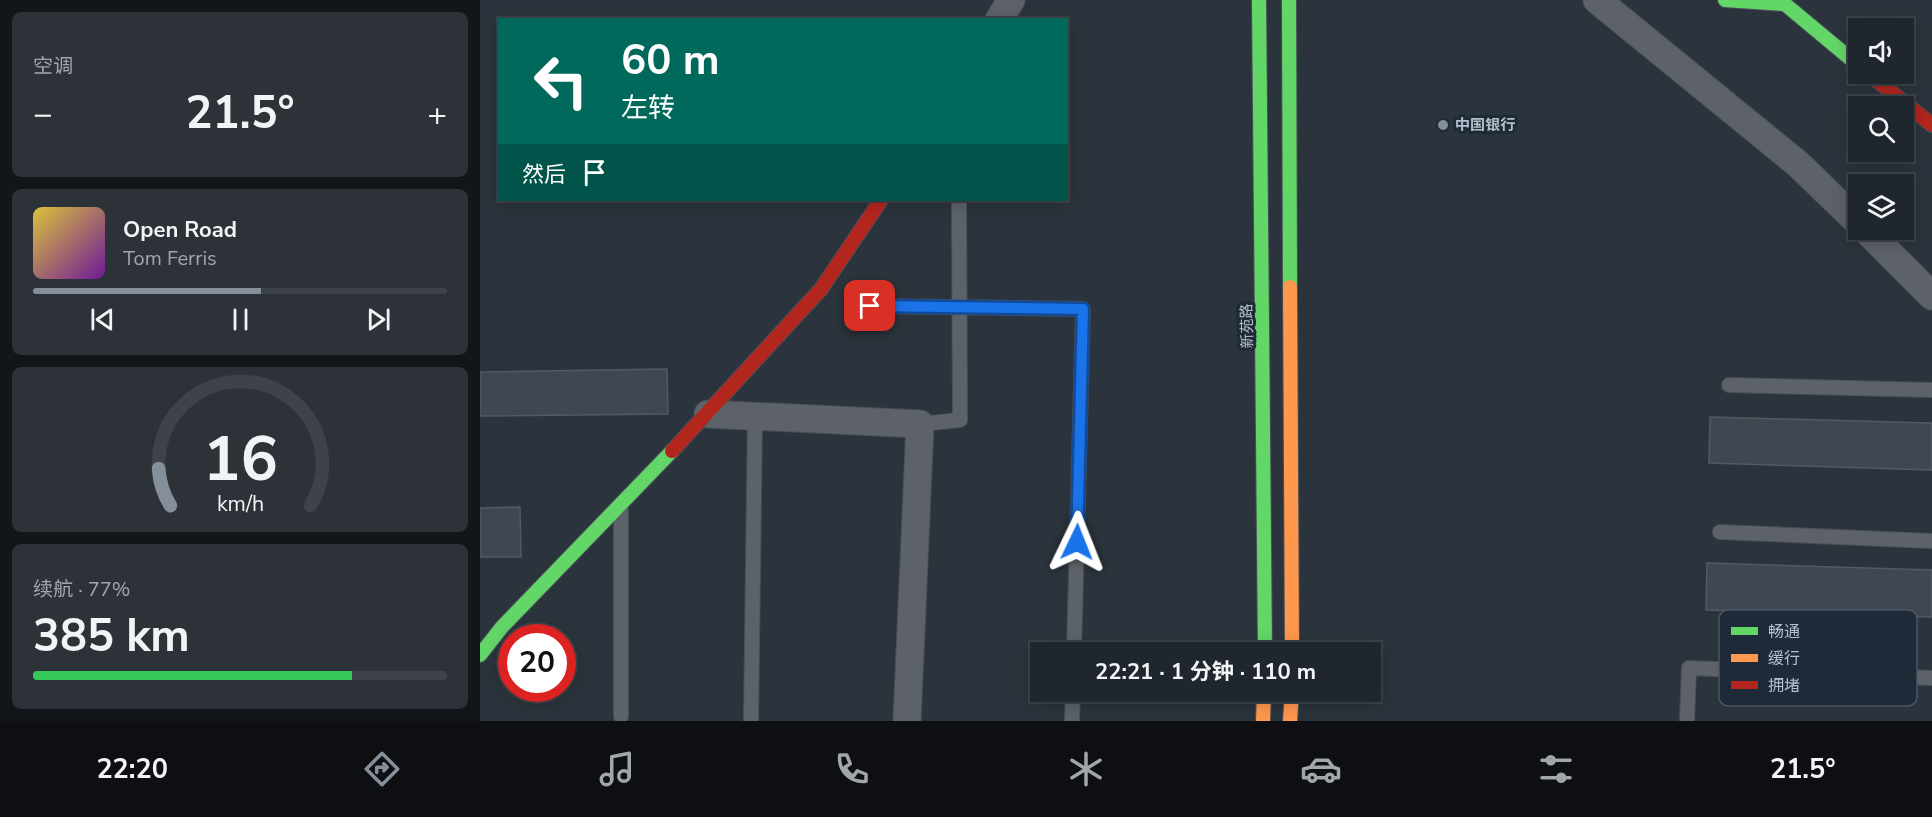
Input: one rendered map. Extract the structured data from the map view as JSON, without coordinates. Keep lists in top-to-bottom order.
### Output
{
  "streets": {
    "main road": ["新苑路"]
  },
  "places": ["中国银行"],
  "legend": ["畅通", "缓行", "拥堵"],
  "page": {
    "tile": [
      "空调",
      ["续航 · 77%", "385 km"]
    ],
    "turn": ["60 m", "左转"],
    "heat": ["−", "21.5°", "+"],
    "then": "然后",
    "song": ["Open Road", "Tom Ferris"],
    "limit": "20",
    "trip": "22:21 · 1 分钟 · 110 m",
    "tabs": ["22:20", "21.5°"],
    "gauge": ["16", "km/h"]
  }
}
